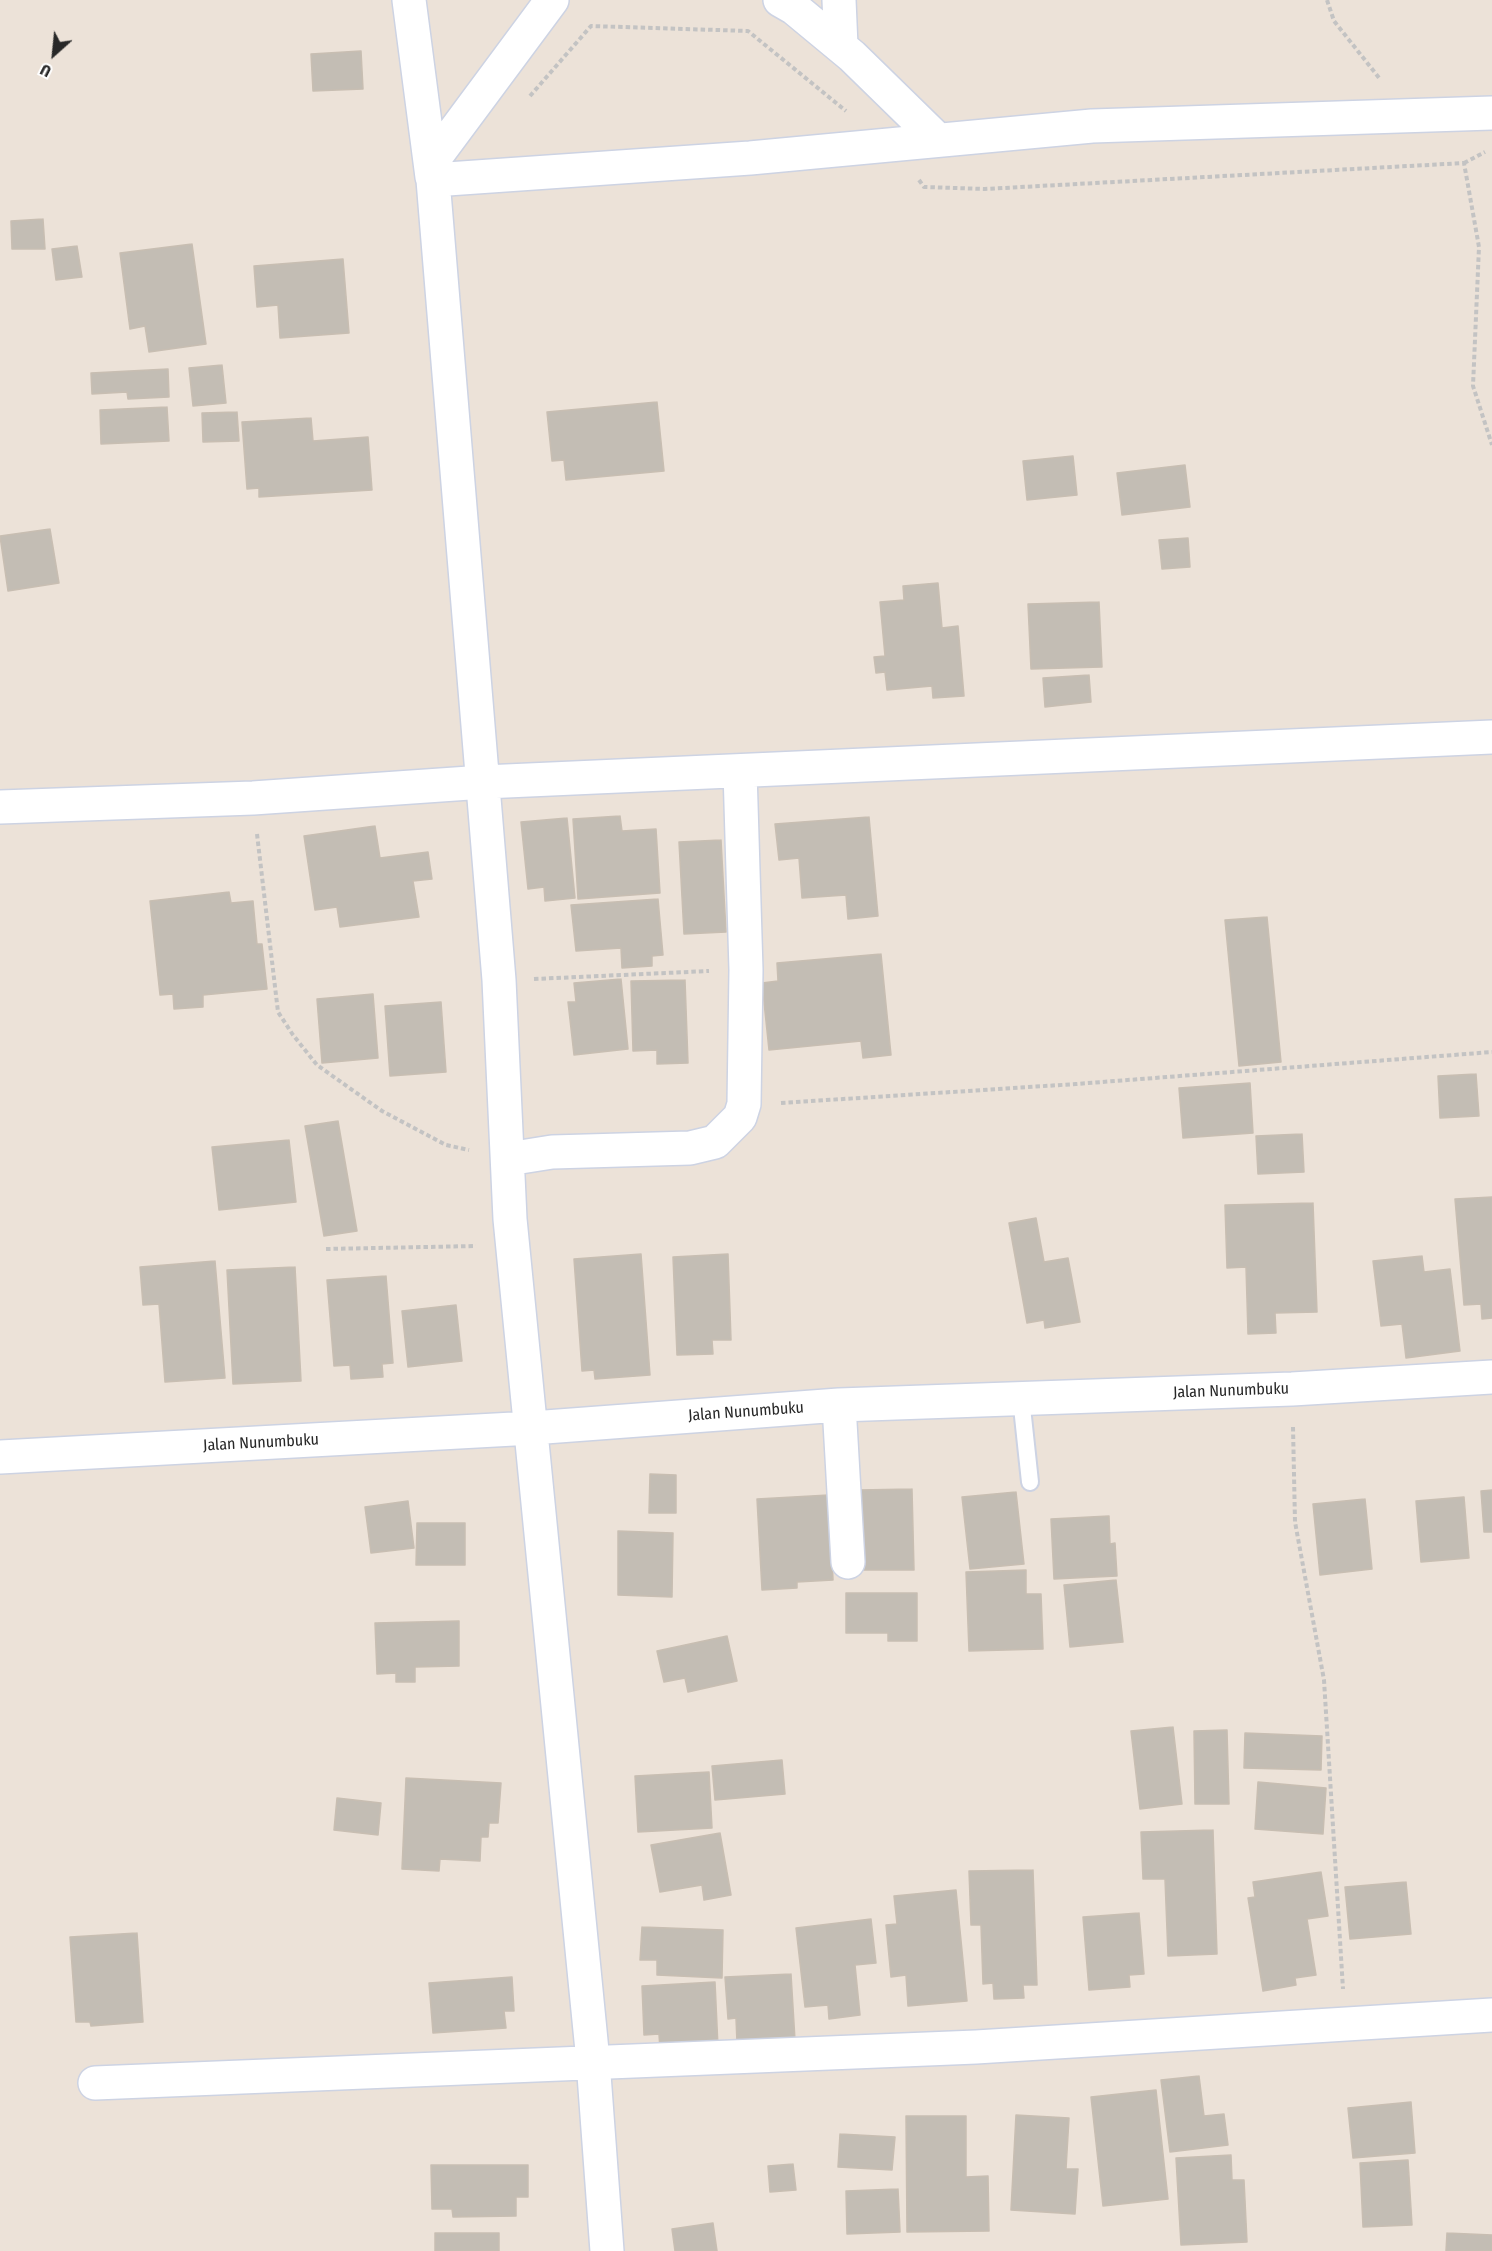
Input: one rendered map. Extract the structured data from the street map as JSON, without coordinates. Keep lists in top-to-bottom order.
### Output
{
  "streets": {
    "street": ["Jalan Nunumbuku"]
  },
  "north": "bottom left"
}
